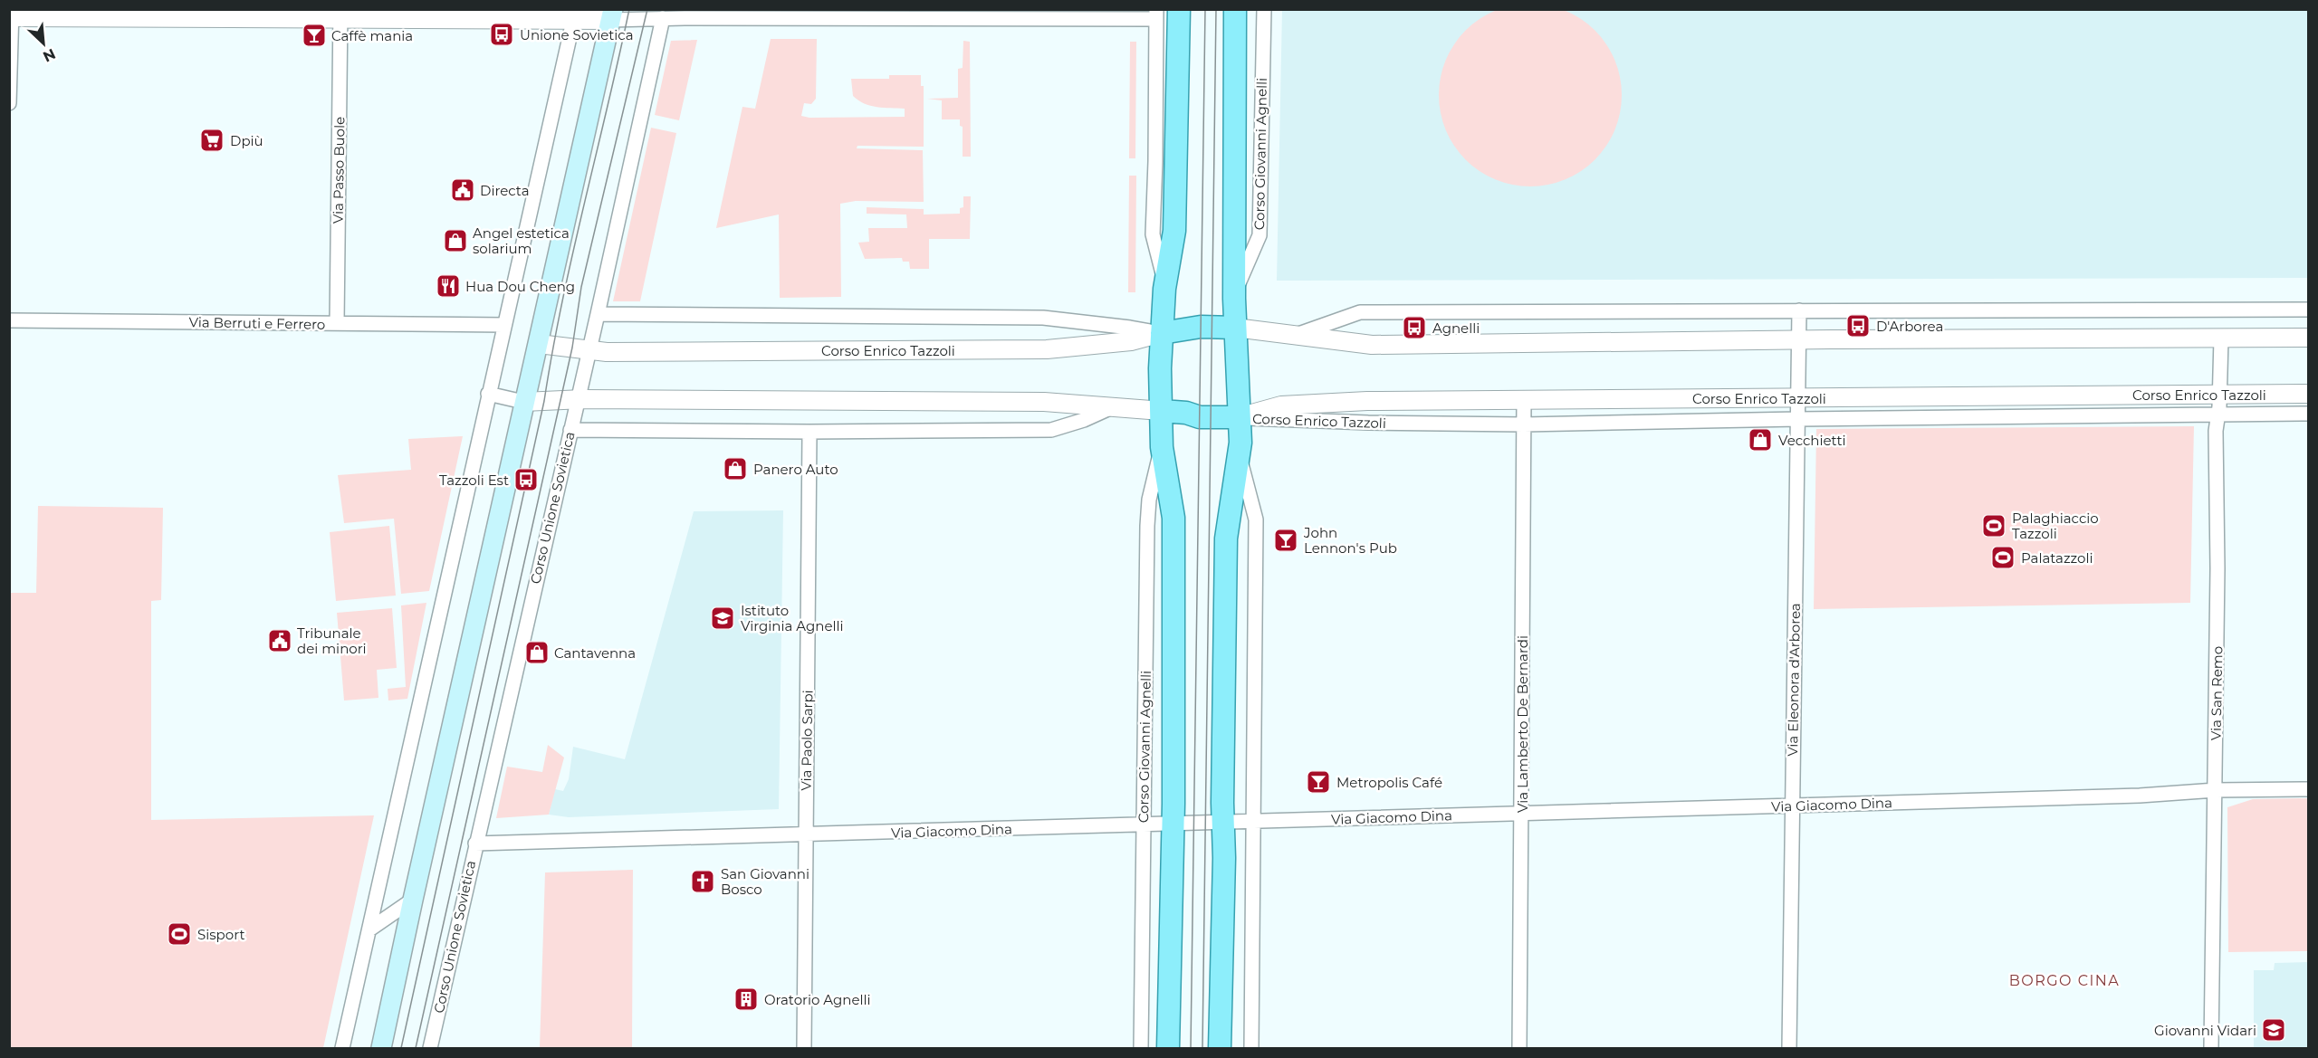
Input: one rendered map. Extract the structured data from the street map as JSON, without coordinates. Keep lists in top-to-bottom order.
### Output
{
  "streets": {
    "main road": ["Corso Giovanni Agnelli"],
    "street": [
      "Via Passo Buole",
      "Via Berruti e Ferrero",
      "Corso Enrico Tazzoli",
      "Corso Unione Sovietica",
      "Via Eleonora d'Arborea",
      "Via San Remo",
      "Via Lamberto De Bernardi",
      "Via Paolo Sarpi",
      "Via Giacomo Dina"
    ]
  },
  "crossings": [
    ["Corso Giovanni Agnelli", "Corso Enrico Tazzoli"],
    ["Corso Giovanni Agnelli", "Via Giacomo Dina"],
    ["Via Passo Buole", "Via Berruti e Ferrero"],
    ["Corso Enrico Tazzoli", "Corso Unione Sovietica"],
    ["Corso Enrico Tazzoli", "Via Eleonora d'Arborea"],
    ["Corso Enrico Tazzoli", "Via San Remo"],
    ["Corso Enrico Tazzoli", "Via Lamberto De Bernardi"],
    ["Corso Unione Sovietica", "Via Giacomo Dina"],
    ["Via Eleonora d'Arborea", "Via Giacomo Dina"],
    ["Via San Remo", "Via Giacomo Dina"],
    ["Via Lamberto De Bernardi", "Via Giacomo Dina"],
    ["Via Paolo Sarpi", "Via Giacomo Dina"]
  ],
  "districts": ["BORGO CINA"],
  "places": {
    "bus stop": [
      "Unione Sovietica",
      "D'Arborea",
      "Agnelli",
      "Tazzoli Est"
    ],
    "bar": ["Caffè mania", "John Lennon's Pub", "Metropolis Café"],
    "supermarket": ["Dpiù"],
    "public building": ["Directa", "Tribunale dei minori"],
    "shop": [
      "Angel estetica solarium",
      "Vecchietti",
      "Panero Auto",
      "Cantavenna"
    ],
    "restaurant": ["Hua Dou Cheng"],
    "sports": ["Palaghiaccio Tazzoli", "Palatazzoli", "Sisport"],
    "school or university": ["Istituto Virginia Agnelli", "Giovanni Vidari"],
    "church": ["San Giovanni Bosco"],
    "building": ["Oratorio Agnelli"]
  },
  "north": "bottom right"
}
